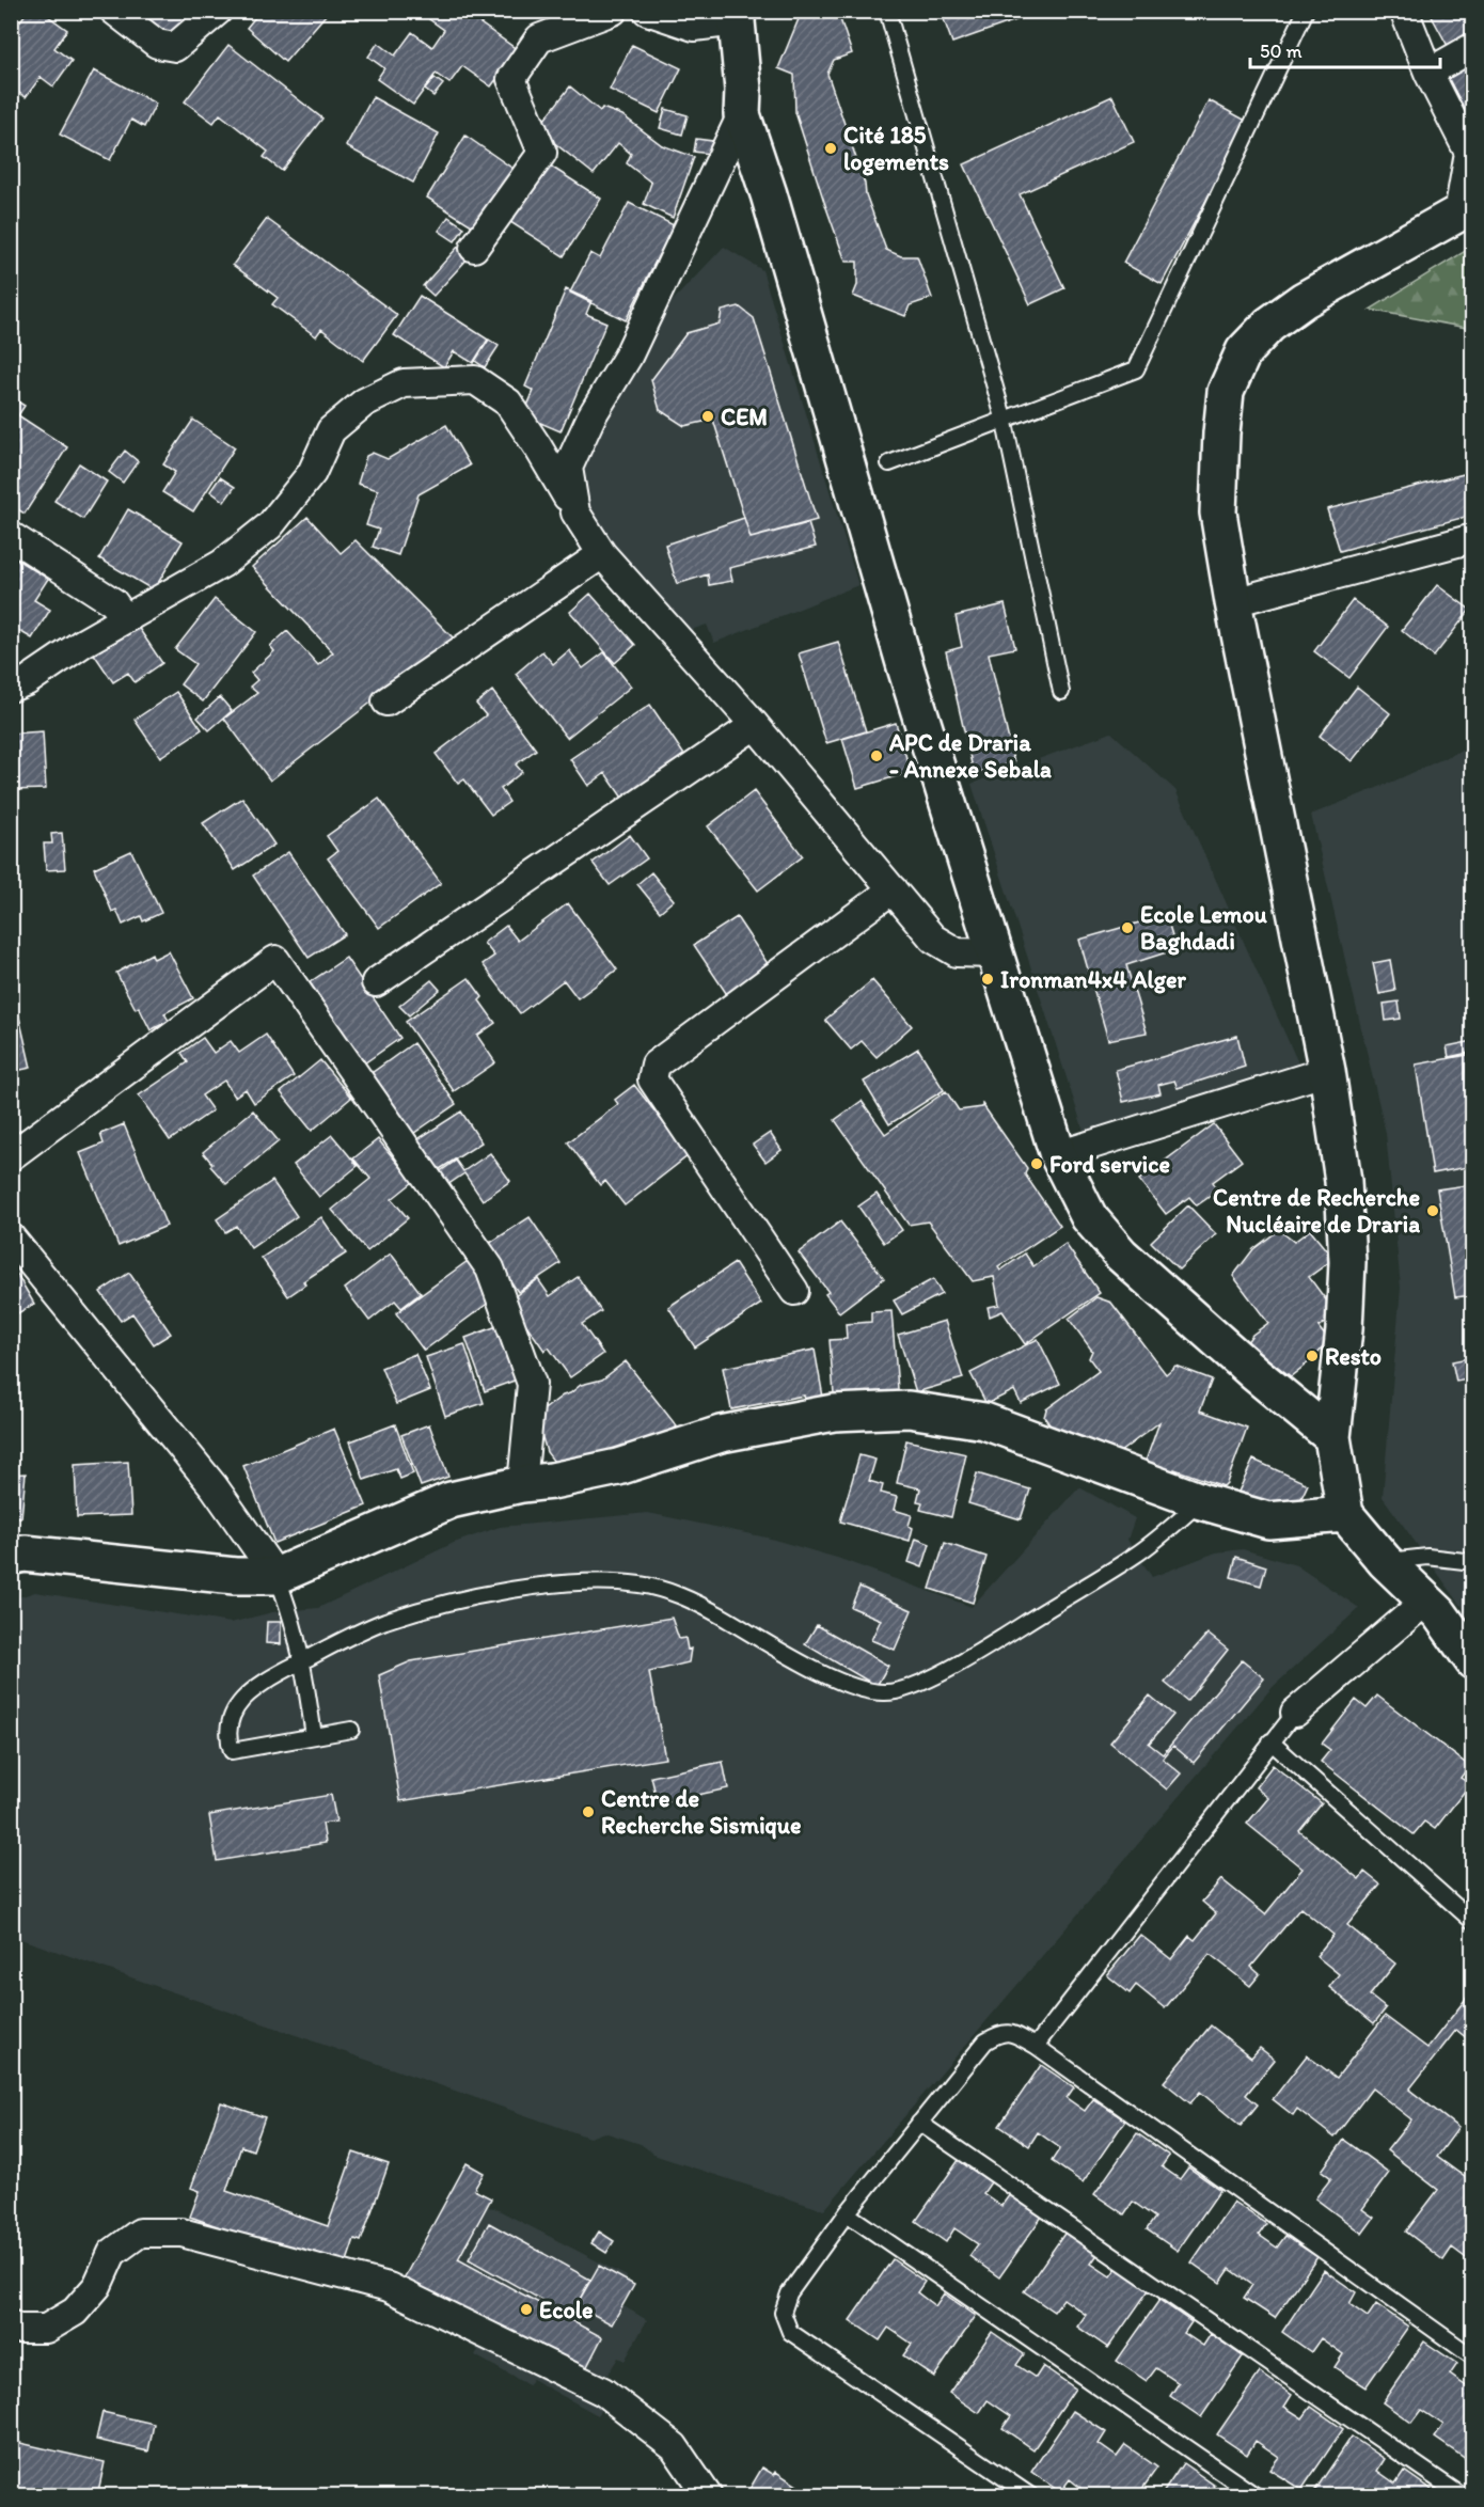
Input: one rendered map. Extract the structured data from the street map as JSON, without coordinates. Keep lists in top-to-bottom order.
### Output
{
  "places": [
    "Cité 185 logements",
    "CEM",
    "APC de Draria - Annexe Sebala",
    "Ecole Lemou Baghdadi",
    "Ironman4x4 Alger",
    "Ford service",
    "Centre de Recherche Nucléaire de Draria",
    "Resto",
    "Centre de Recherche Sismique",
    "Ecole"
  ],
  "scale_bar": "50 m"
}
